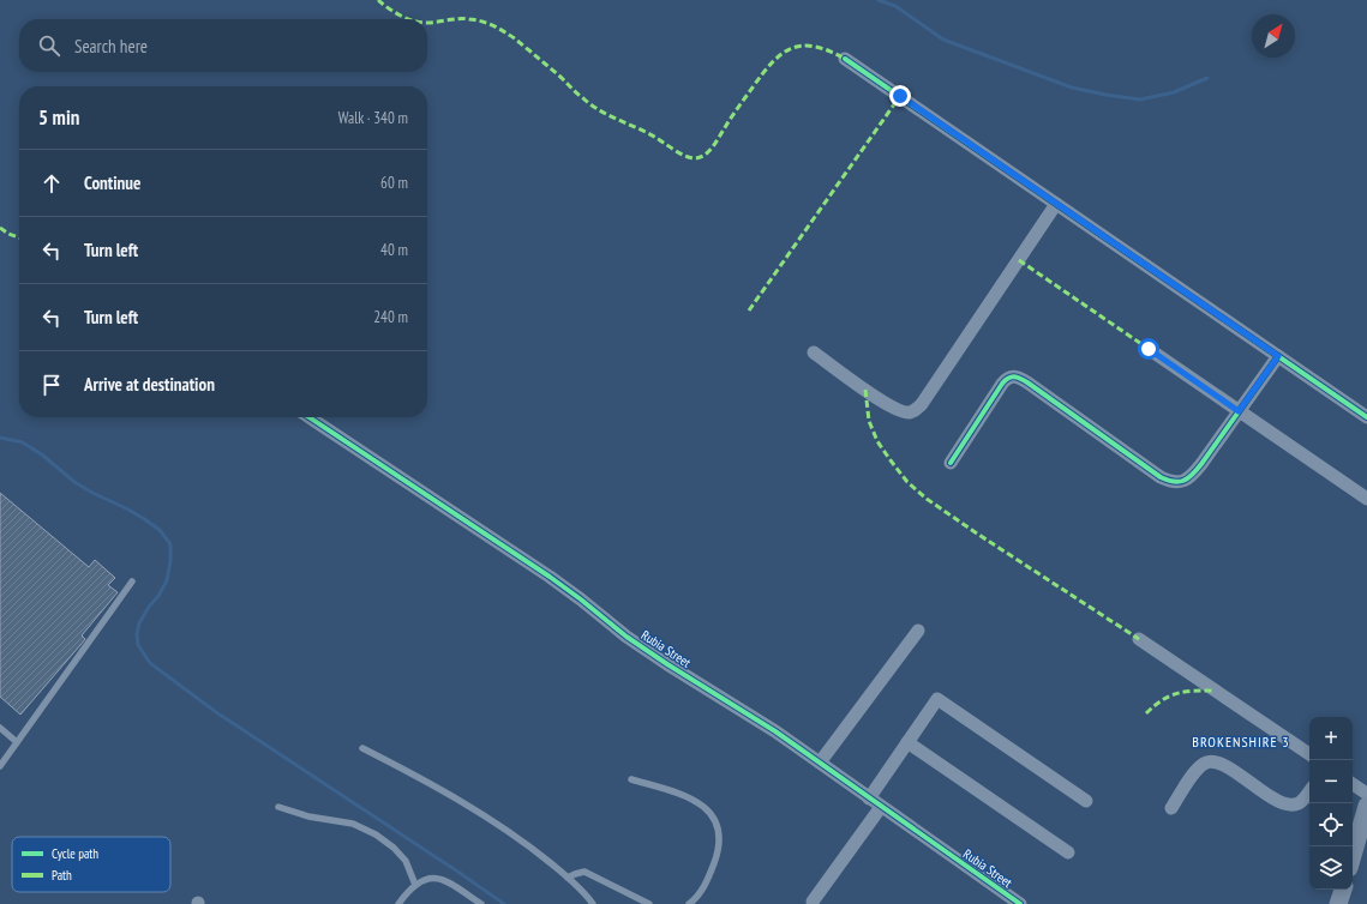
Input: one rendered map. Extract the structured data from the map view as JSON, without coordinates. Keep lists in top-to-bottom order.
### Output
{
  "streets": {
    "street": ["Rubia Street"]
  },
  "districts": ["BROKENSHIRE 3"],
  "legend": ["Cycle path", "Path"],
  "north": "top right",
  "page": {
    "search": "Search here",
    "heading": ["5 min", "Walk · 340 m"],
    "list": [
      ["Continue", "60 m"],
      ["Turn left", "40 m"],
      ["Turn left", "240 m"],
      "Arrive at destination"
    ],
    "map_buttons": ["+", "−"]
  }
}
